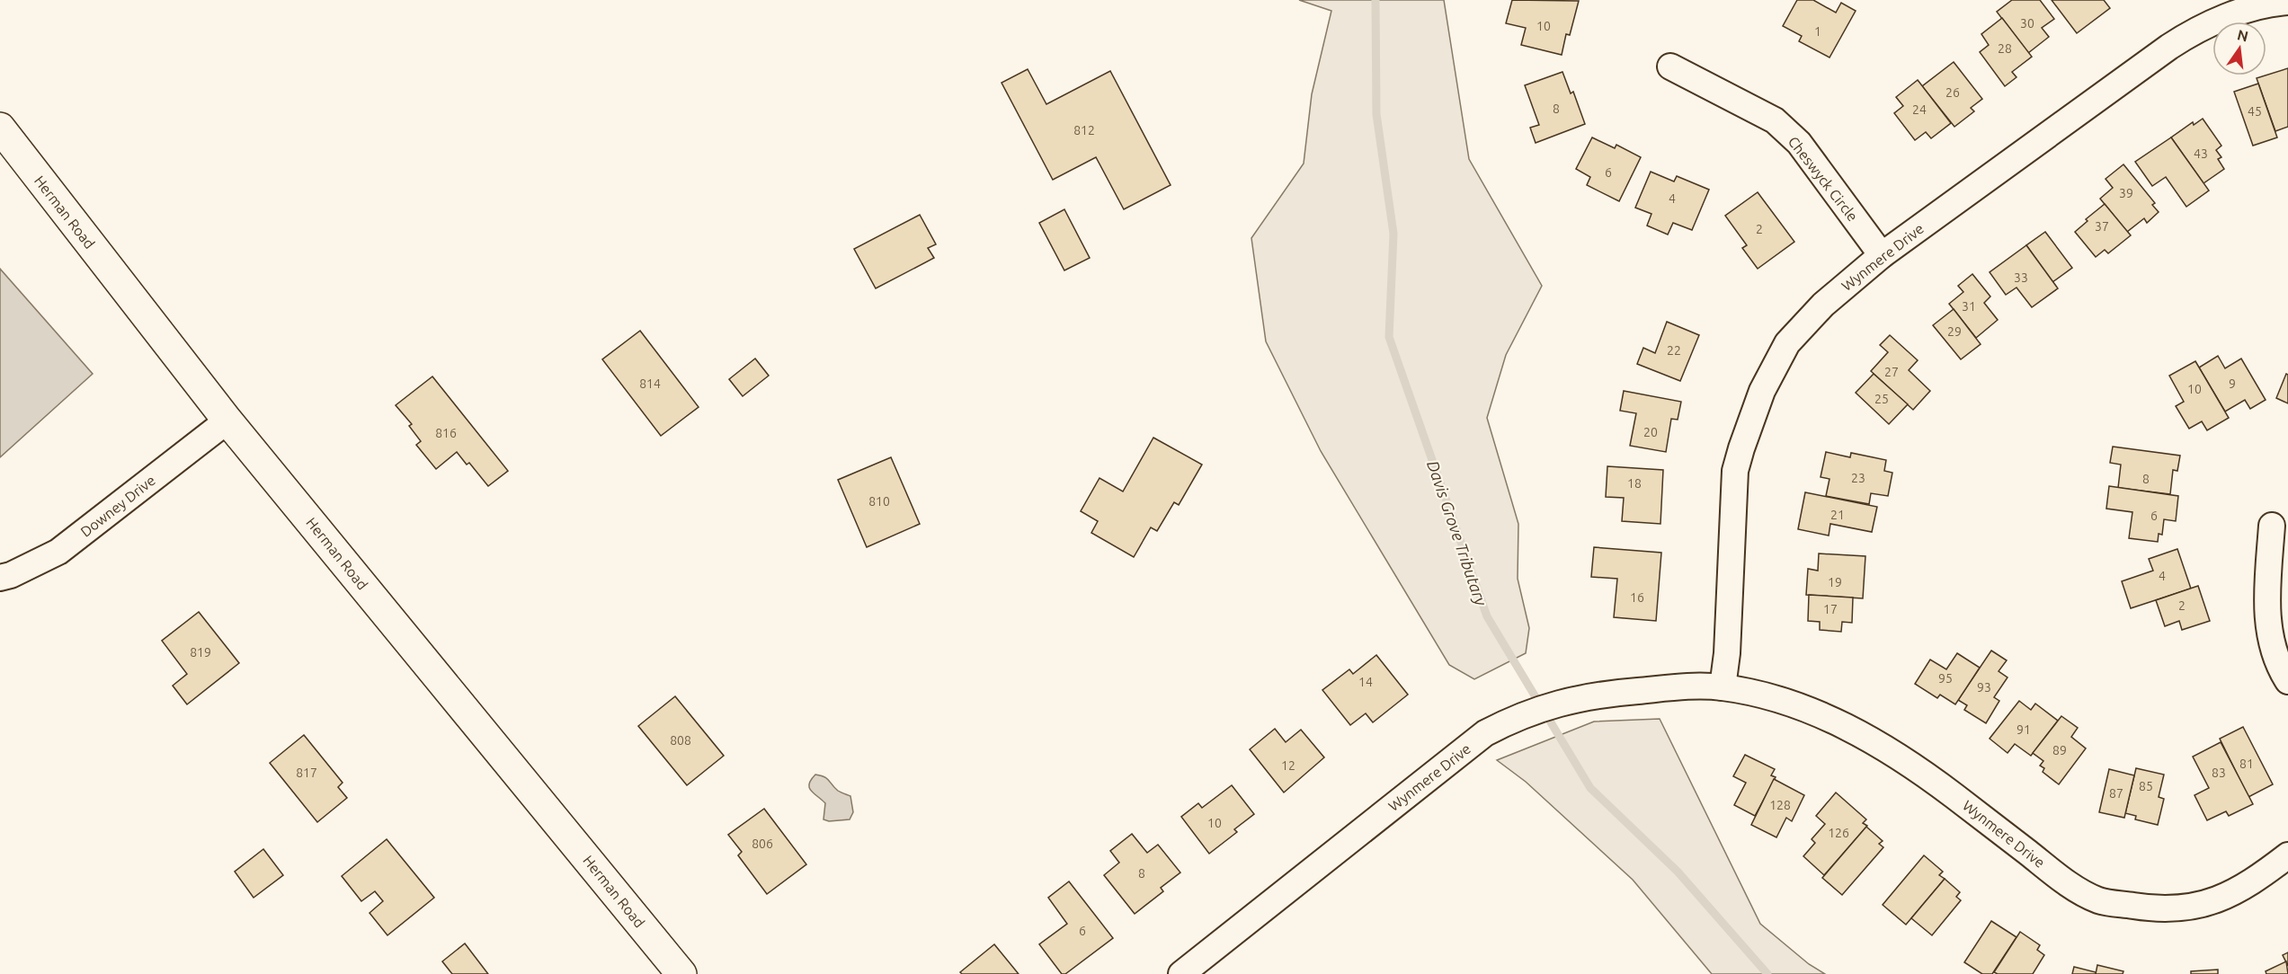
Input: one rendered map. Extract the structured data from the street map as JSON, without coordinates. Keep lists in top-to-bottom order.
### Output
{
  "streets": {
    "street": [
      "Cheswyck Circle",
      "Herman Road",
      "Wynmere Drive",
      "Downey Drive"
    ]
  },
  "crossings": [
    ["Cheswyck Circle", "Wynmere Drive"],
    ["Herman Road", "Downey Drive"]
  ],
  "water": ["Davis Grove Tributary"],
  "house_numbers": [
    "30",
    "10",
    "1",
    "28",
    "26",
    "8",
    "24",
    "45",
    "812",
    "43",
    "6",
    "39",
    "4",
    "37",
    "2",
    "33",
    "31",
    "29",
    "22",
    "27",
    "814",
    "9",
    "10",
    "25",
    "20",
    "816",
    "23",
    "8",
    "18",
    "810",
    "21",
    "6",
    "4",
    "19",
    "16",
    "2",
    "17",
    "819",
    "95",
    "14",
    "93",
    "91",
    "808",
    "89",
    "81",
    "12",
    "817",
    "83",
    "85",
    "87",
    "128",
    "10",
    "126",
    "806",
    "8",
    "6"
  ],
  "north": "top"
}
